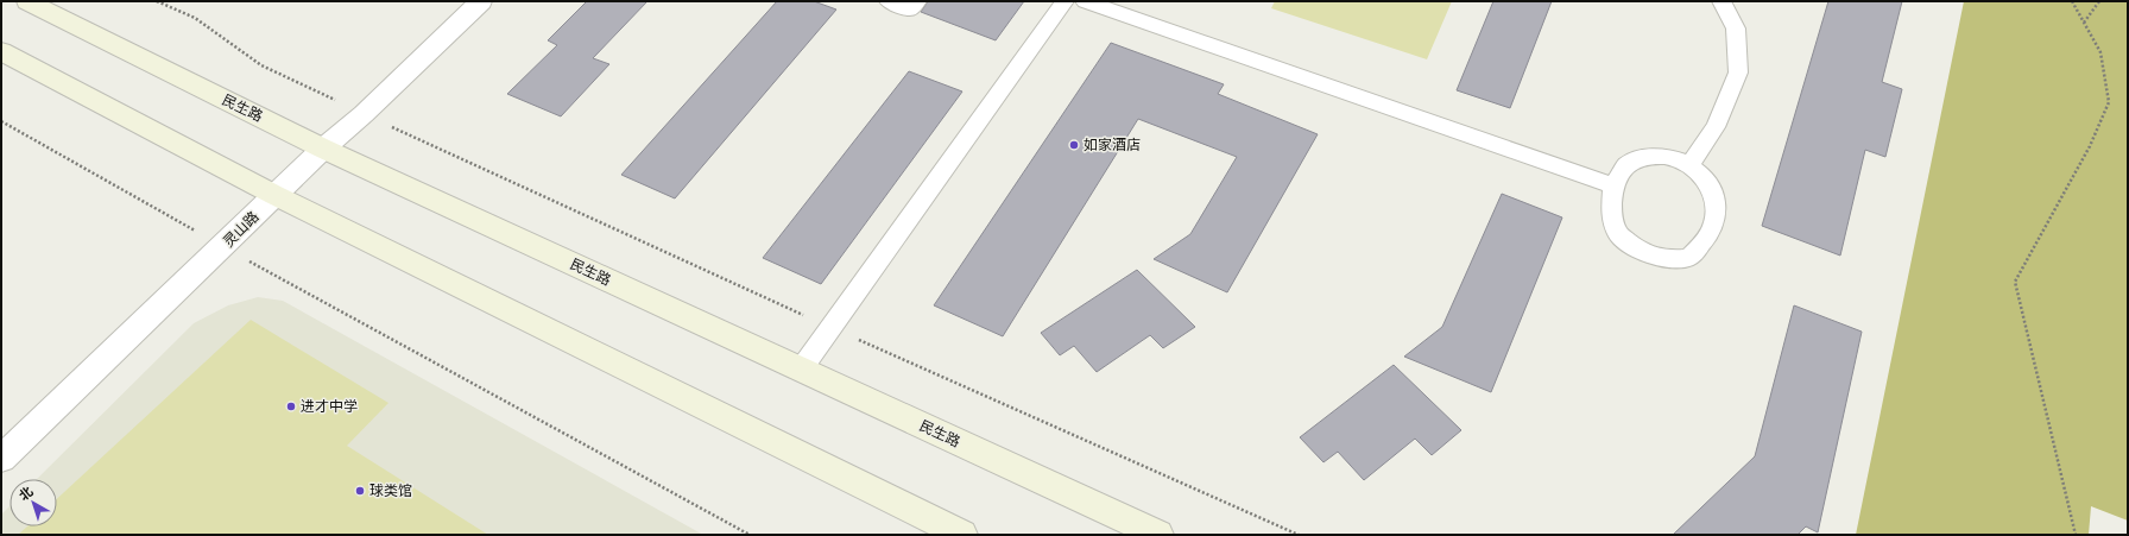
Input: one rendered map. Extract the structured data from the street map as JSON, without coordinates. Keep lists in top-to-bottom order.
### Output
{
  "streets": {
    "main road": ["民生路"],
    "street": ["灵山路"]
  },
  "crossings": [
    ["民生路", "灵山路"]
  ],
  "places": ["如家酒店", "进才中学", "球类馆"],
  "north": "top left"
}
